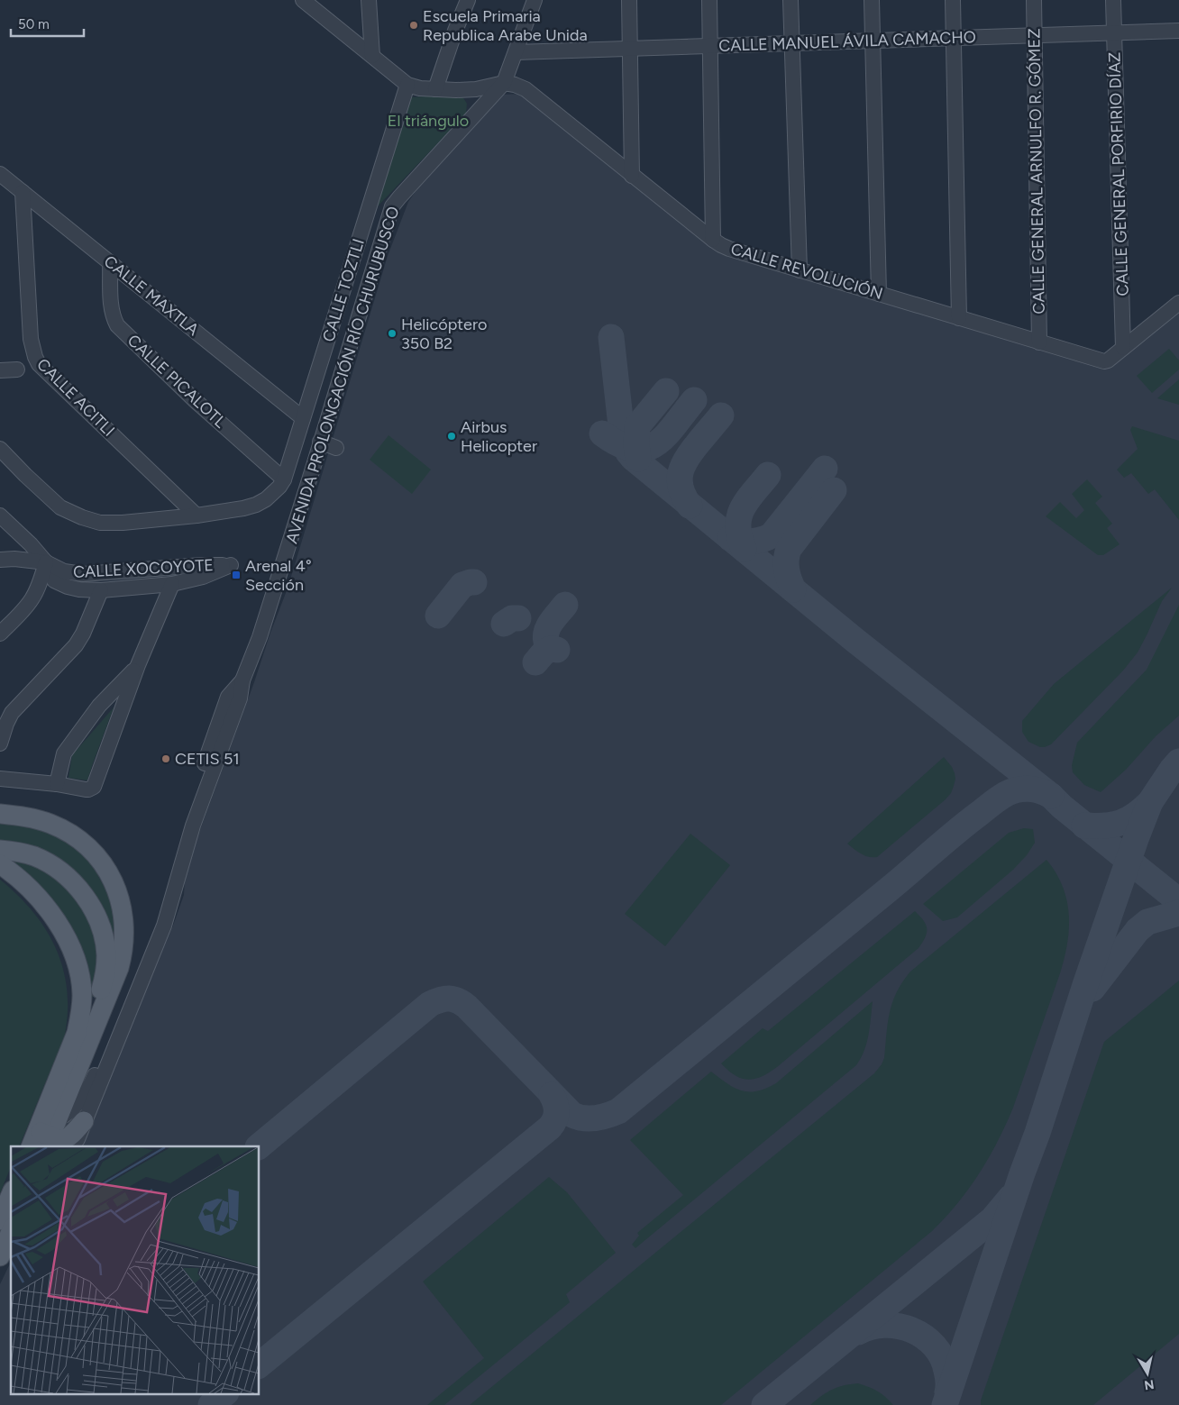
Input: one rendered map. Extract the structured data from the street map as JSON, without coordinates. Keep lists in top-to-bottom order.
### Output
{
  "streets": {
    "street": [
      "CALLE MANUEL ÁVILA CAMACHO",
      "CALLE GENERAL ARNULFO R. GÓMEZ",
      "CALLE GENERAL PORFIRIO DÍAZ",
      "CALLE REVOLUCIÓN",
      "CALLE TOZTLI",
      "CALLE MAXTLA",
      "AVENIDA PROLONGACIÓN RÍO CHURUBUSCO",
      "CALLE PICALOTL",
      "CALLE ACITLI",
      "CALLE XOCOYOTE"
    ]
  },
  "crossings": [
    ["CALLE MANUEL ÁVILA CAMACHO", "CALLE GENERAL ARNULFO R. GÓMEZ"],
    ["CALLE MANUEL ÁVILA CAMACHO", "CALLE GENERAL PORFIRIO DÍAZ"],
    ["CALLE MANUEL ÁVILA CAMACHO", "AVENIDA PROLONGACIÓN RÍO CHURUBUSCO"],
    ["CALLE GENERAL ARNULFO R. GÓMEZ", "CALLE REVOLUCIÓN"],
    ["CALLE GENERAL PORFIRIO DÍAZ", "CALLE REVOLUCIÓN"],
    ["CALLE REVOLUCIÓN", "CALLE TOZTLI"],
    ["CALLE REVOLUCIÓN", "AVENIDA PROLONGACIÓN RÍO CHURUBUSCO"],
    ["CALLE TOZTLI", "CALLE MAXTLA"],
    ["CALLE TOZTLI", "CALLE PICALOTL"],
    ["CALLE TOZTLI", "CALLE ACITLI"],
    ["CALLE MAXTLA", "CALLE PICALOTL"],
    ["CALLE MAXTLA", "CALLE ACITLI"]
  ],
  "parks": ["El triángulo"],
  "places": {
    "other": [
      "Escuela Primaria Republica Arabe Unida",
      "Helicóptero 350 B2",
      "Airbus Helicopter",
      "CETIS 51"
    ],
    "transit": ["Arenal 4° Sección"]
  },
  "scale_bar": "50 m",
  "north": "bottom"
}
